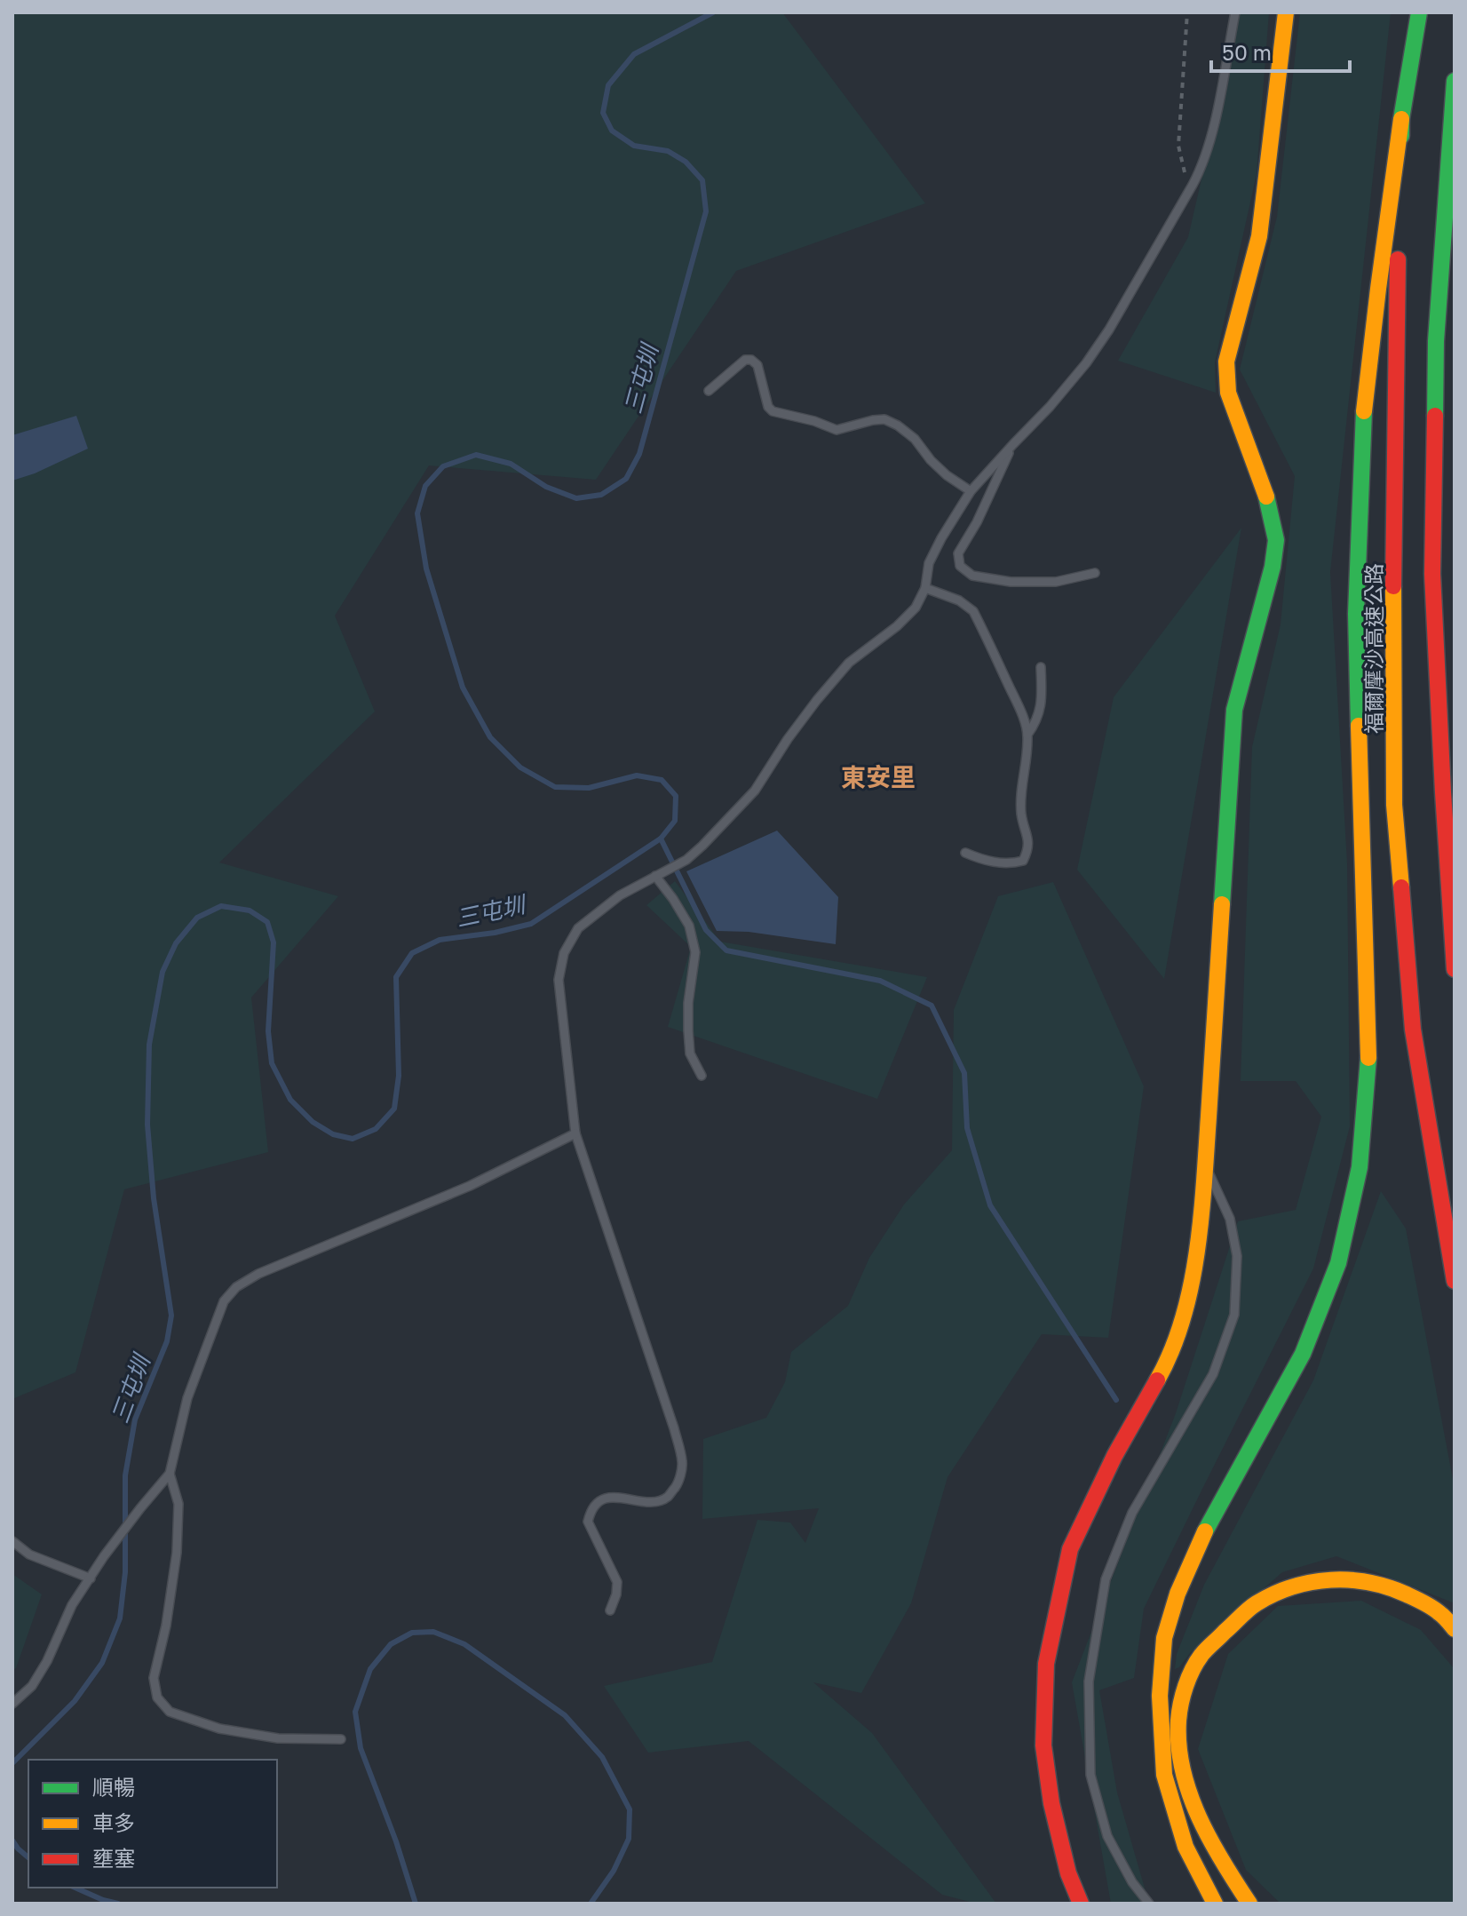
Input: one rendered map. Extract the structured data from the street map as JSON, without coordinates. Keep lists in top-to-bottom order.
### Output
{
  "streets": {
    "main road": ["福爾摩沙高速公路"]
  },
  "districts": ["東安里"],
  "water": ["三屯圳"],
  "legend": ["順暢", "車多", "壅塞"],
  "scale_bar": "50 m"
}
